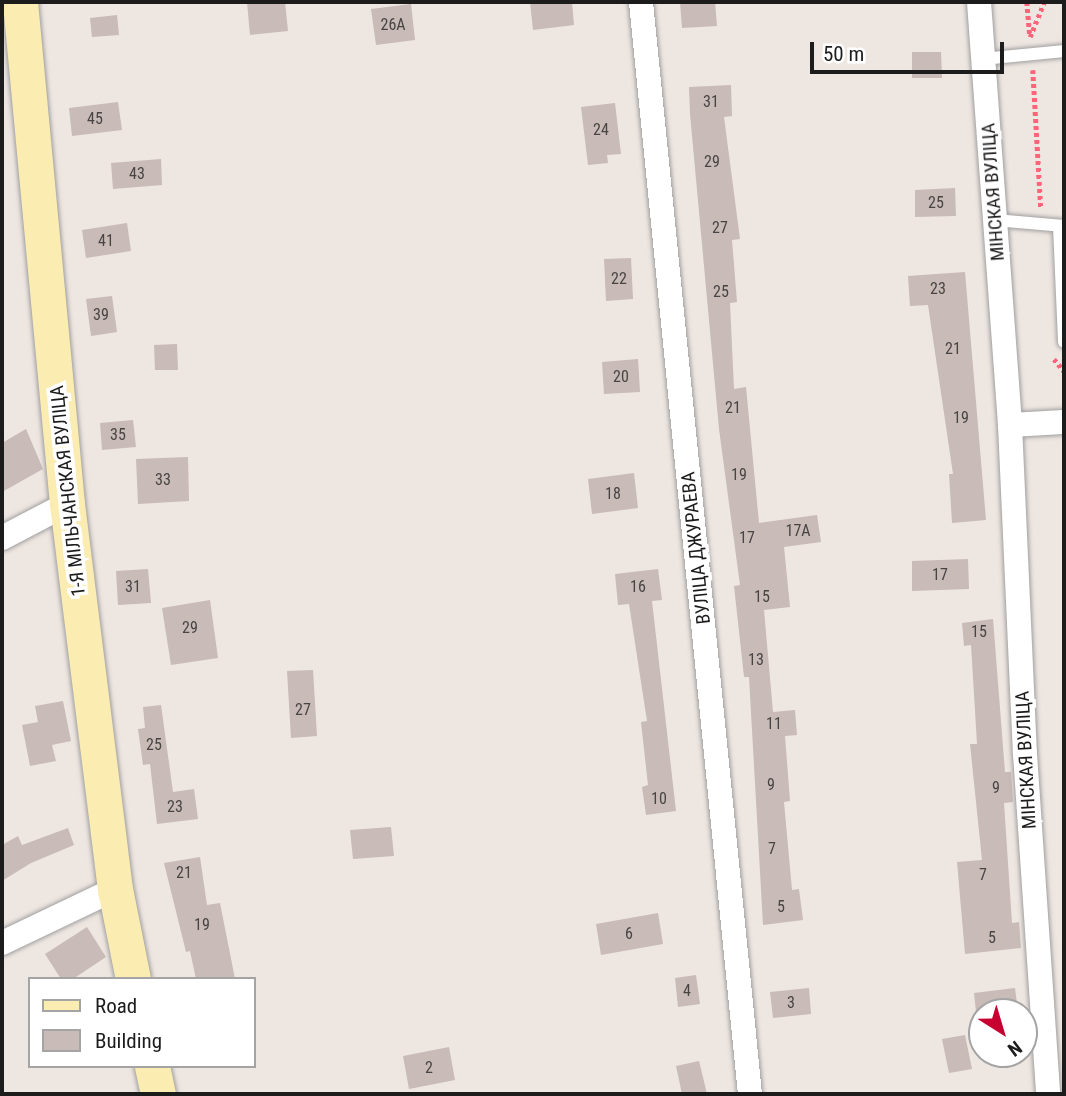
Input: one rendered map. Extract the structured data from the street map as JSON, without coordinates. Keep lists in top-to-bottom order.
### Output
{
  "streets": {
    "street": ["МІНСКАЯ ВУЛІЦА", "1-Я МІЛЬЧАНСКАЯ ВУЛІЦА", "ВУЛІЦА ДЖУРАЕВА"]
  },
  "house_numbers": [
    "26А",
    "31",
    "45",
    "24",
    "29",
    "43",
    "25",
    "27",
    "41",
    "22",
    "23",
    "25",
    "39",
    "21",
    "20",
    "21",
    "19",
    "35",
    "19",
    "33",
    "18",
    "17А",
    "17",
    "17",
    "31",
    "16",
    "15",
    "29",
    "15",
    "13",
    "27",
    "11",
    "25",
    "9",
    "9",
    "10",
    "23",
    "7",
    "21",
    "7",
    "5",
    "19",
    "6",
    "5",
    "4",
    "3",
    "2"
  ],
  "legend": ["Road", "Building"],
  "scale_bar": "50 m",
  "north": "bottom right"
}
